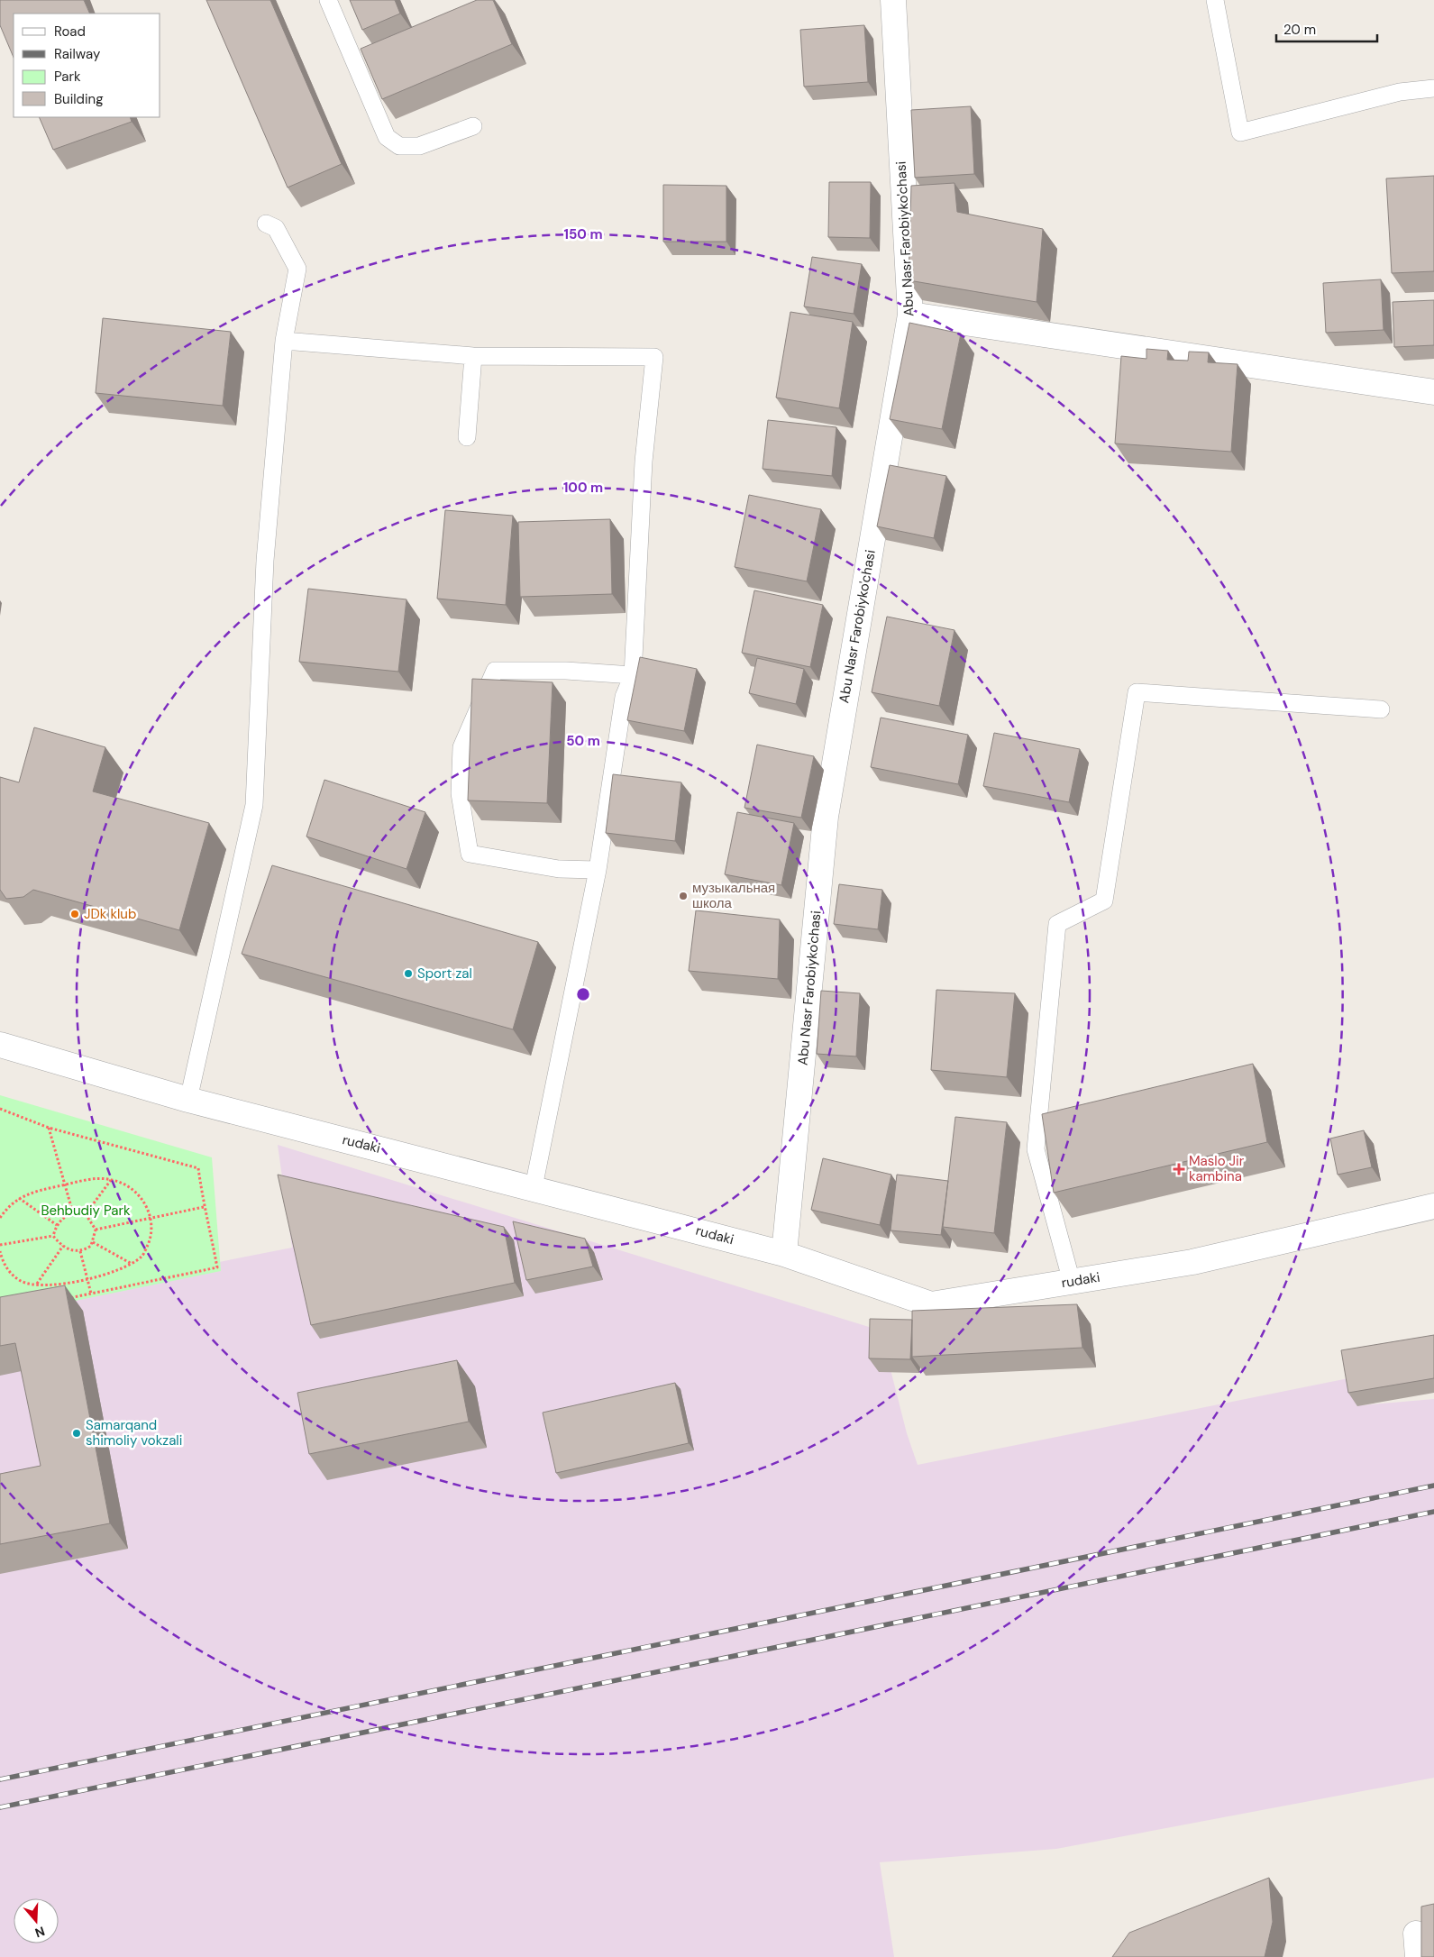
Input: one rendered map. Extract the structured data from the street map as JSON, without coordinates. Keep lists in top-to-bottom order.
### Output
{
  "streets": {
    "street": ["Abu Nasr Farobiyko'chasi", "rudaki"]
  },
  "crossings": [
    ["Abu Nasr Farobiyko'chasi", "rudaki"]
  ],
  "parks": ["Behbudiy Park"],
  "places": {
    "other": [
      "музыкальная школа",
      "JDk klub",
      "Sport zal",
      "Samarqand shimoliy vokzali"
    ],
    "health": ["Maslo Jir kambina"]
  },
  "legend": [
    "Road",
    "Railway",
    "Park",
    "Building"
  ],
  "scale_bar": "20 m",
  "north": "bottom",
  "rings": ["150 m", "100 m", "50 m"]
}
